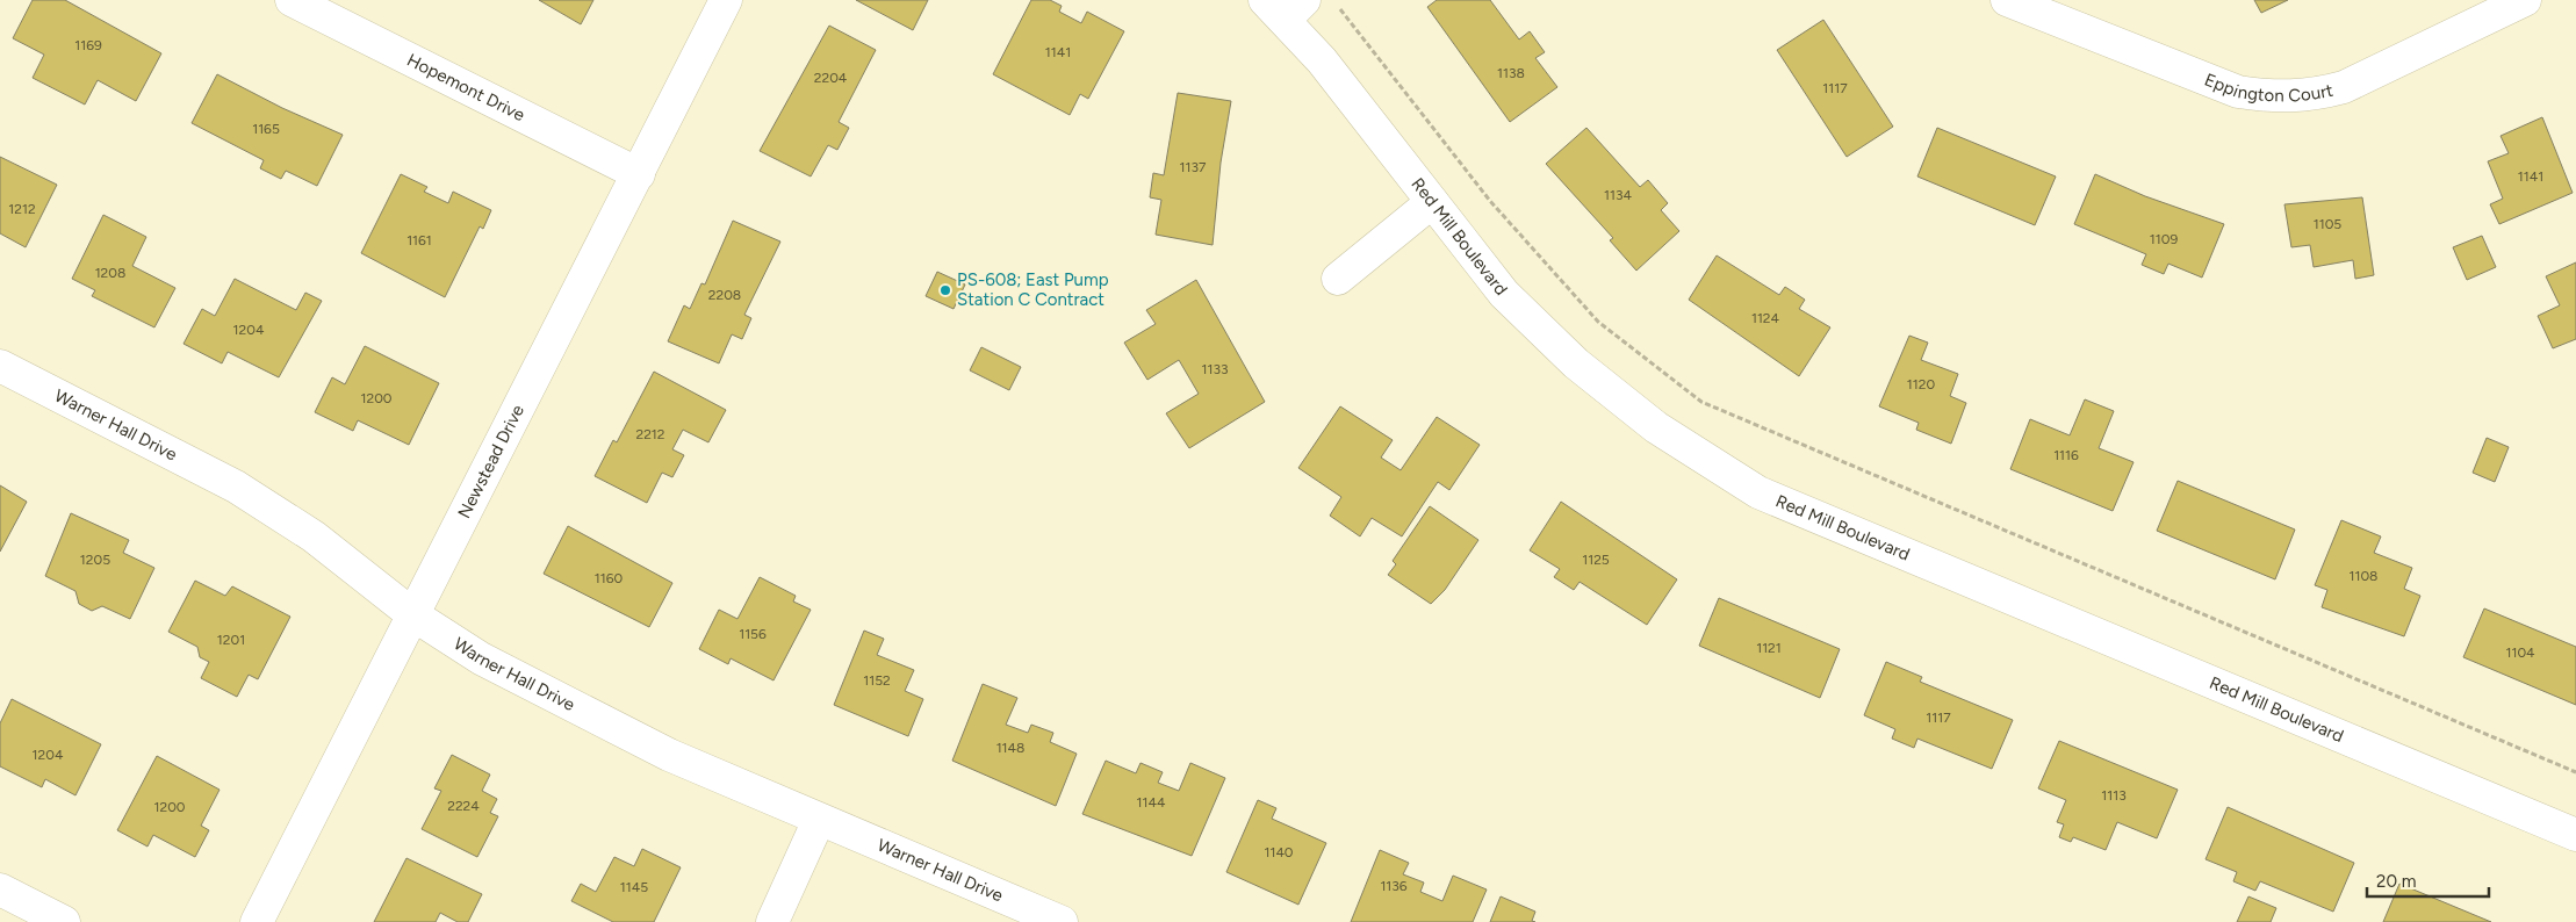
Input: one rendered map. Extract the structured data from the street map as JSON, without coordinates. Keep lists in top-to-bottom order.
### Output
{
  "streets": {
    "street": [
      "Eppington Court",
      "Hopemont Drive",
      "Red Mill Boulevard",
      "Warner Hall Drive",
      "Newstead Drive"
    ]
  },
  "crossings": [
    ["Hopemont Drive", "Newstead Drive"],
    ["Warner Hall Drive", "Newstead Drive"]
  ],
  "places": ["PS-608; East Pump Station C Contract"],
  "house_numbers": [
    "1169",
    "1141",
    "1138",
    "2204",
    "1117",
    "1165",
    "1137",
    "1141",
    "1134",
    "1212",
    "1105",
    "1109",
    "1161",
    "1208",
    "2208",
    "1124",
    "1204",
    "1133",
    "1120",
    "1200",
    "2212",
    "1116",
    "1205",
    "1125",
    "1108",
    "1160",
    "1156",
    "1201",
    "1121",
    "1104",
    "1152",
    "1117",
    "1148",
    "1204",
    "1113",
    "1144",
    "2224",
    "1200",
    "1140",
    "1136",
    "1145"
  ],
  "scale_bar": "20 m"
}
